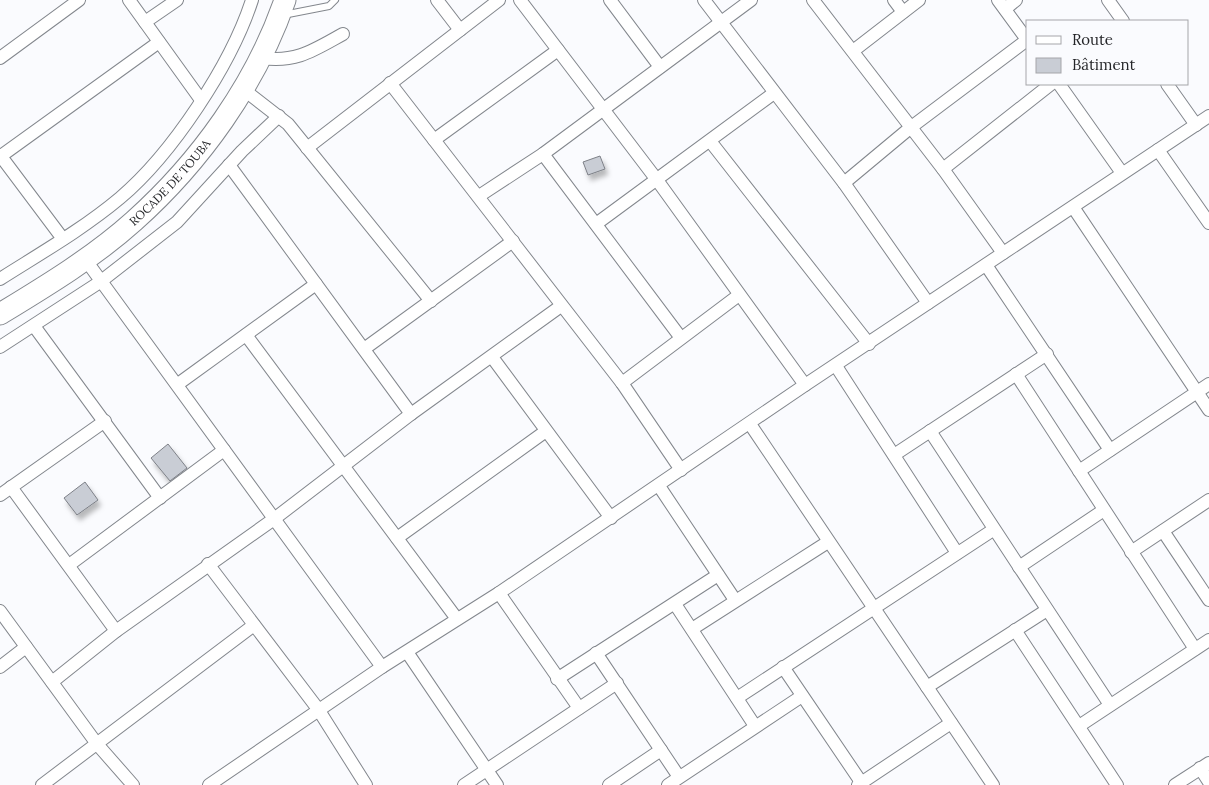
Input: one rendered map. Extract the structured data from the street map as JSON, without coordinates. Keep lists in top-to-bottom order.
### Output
{
  "streets": {
    "main road": ["ROCADE DE TOUBA"]
  },
  "legend": ["Route", "Bâtiment"]
}
